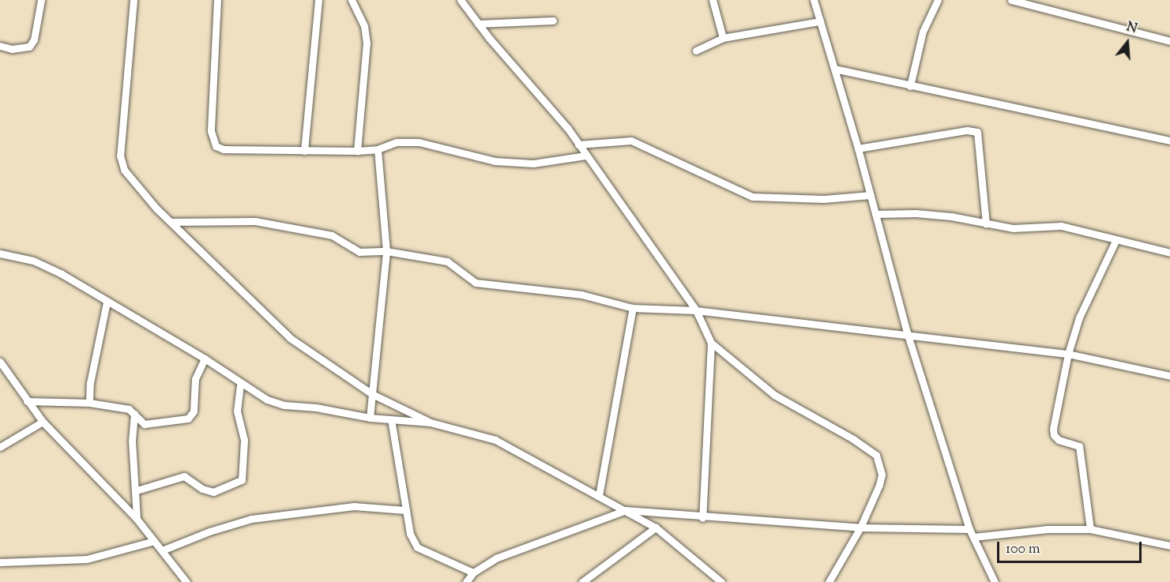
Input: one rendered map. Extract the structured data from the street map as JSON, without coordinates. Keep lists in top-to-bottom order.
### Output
{
  "scale_bar": "100 m",
  "north": "top"
}
